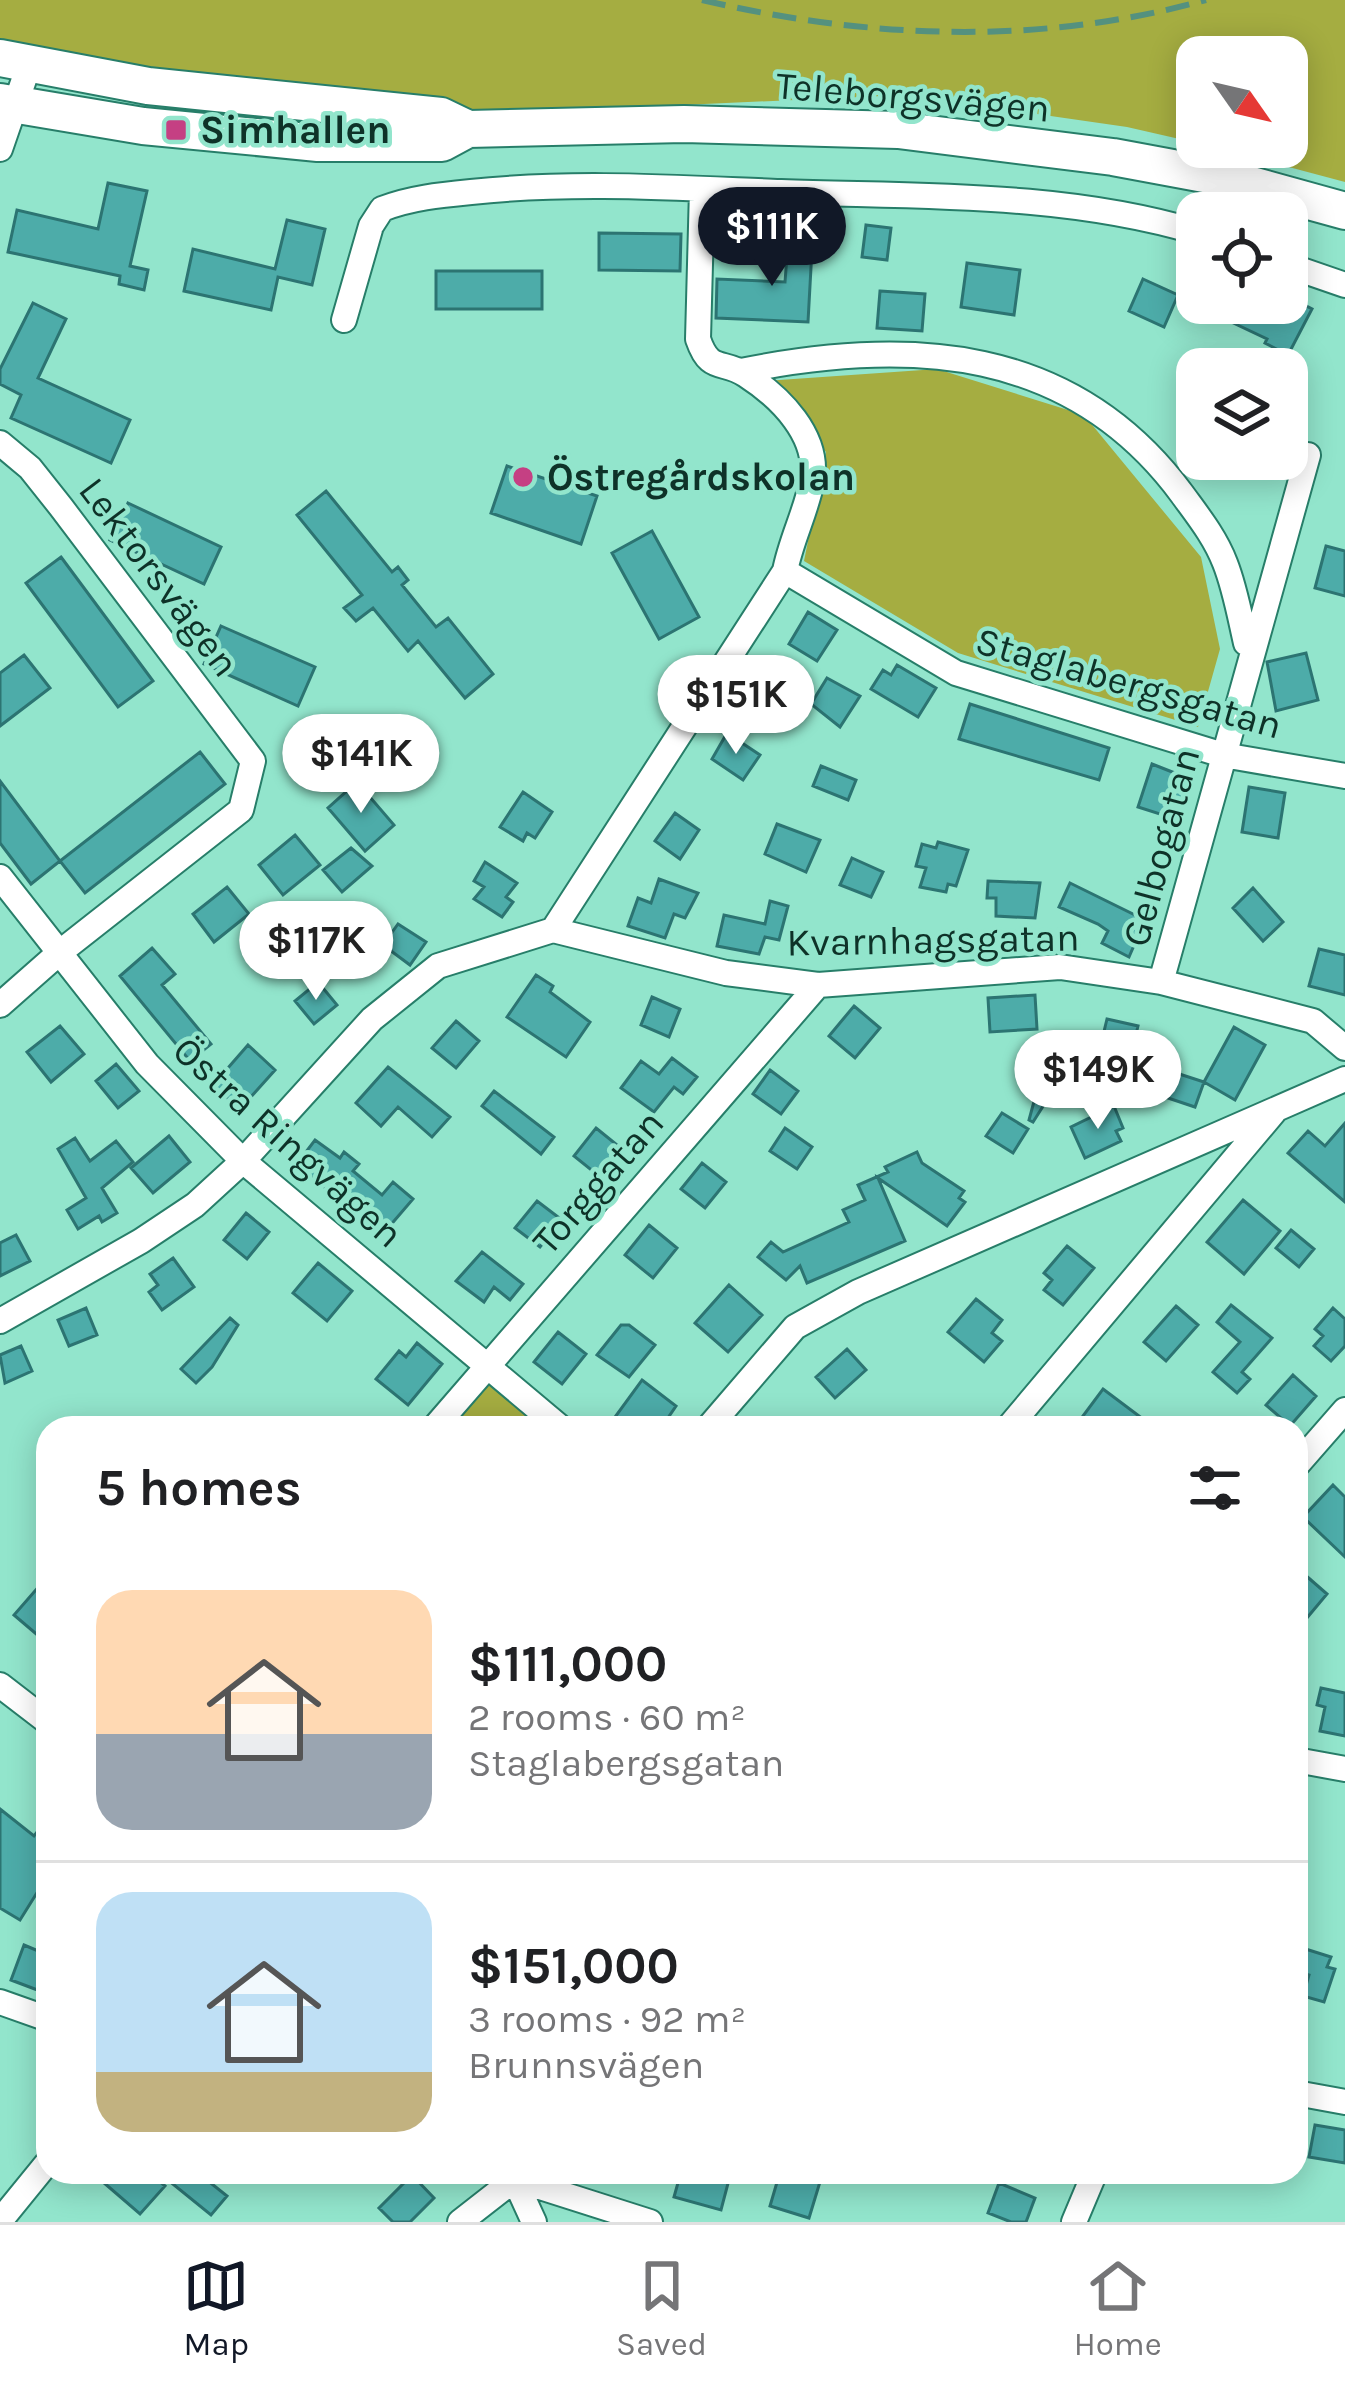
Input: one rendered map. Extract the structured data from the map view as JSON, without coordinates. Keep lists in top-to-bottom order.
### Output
{
  "streets": {
    "main road": ["Teleborgsvägen"],
    "street": [
      "Lektorsvägen",
      "Staglabergsgatan",
      "Gelbogatan",
      "Kvarnhagsgatan",
      "Östra Ringvägen",
      "Torggatan"
    ]
  },
  "crossings": [
    ["Lektorsvägen", "Östra Ringvägen"],
    ["Staglabergsgatan", "Gelbogatan"],
    ["Gelbogatan", "Kvarnhagsgatan"],
    ["Kvarnhagsgatan", "Torggatan"],
    ["Östra Ringvägen", "Torggatan"]
  ],
  "places": {
    "transit": ["Simhallen"],
    "other": ["Östregårdskolan"]
  },
  "north": "bottom right",
  "page": {
    "price": [
      "$111K",
      "$151K",
      "$141K",
      "$117K",
      "$149K"
    ],
    "heading": "5 homes",
    "list": [
      {
        "name": "$111,000",
        "note": "2 rooms · 60 m² · Staglabergsgatan"
      },
      {
        "name": "$151,000",
        "note": "3 rooms · 92 m² · Brunnsvägen"
      }
    ],
    "tabs": ["Map", "Saved", "Home"]
  }
}
